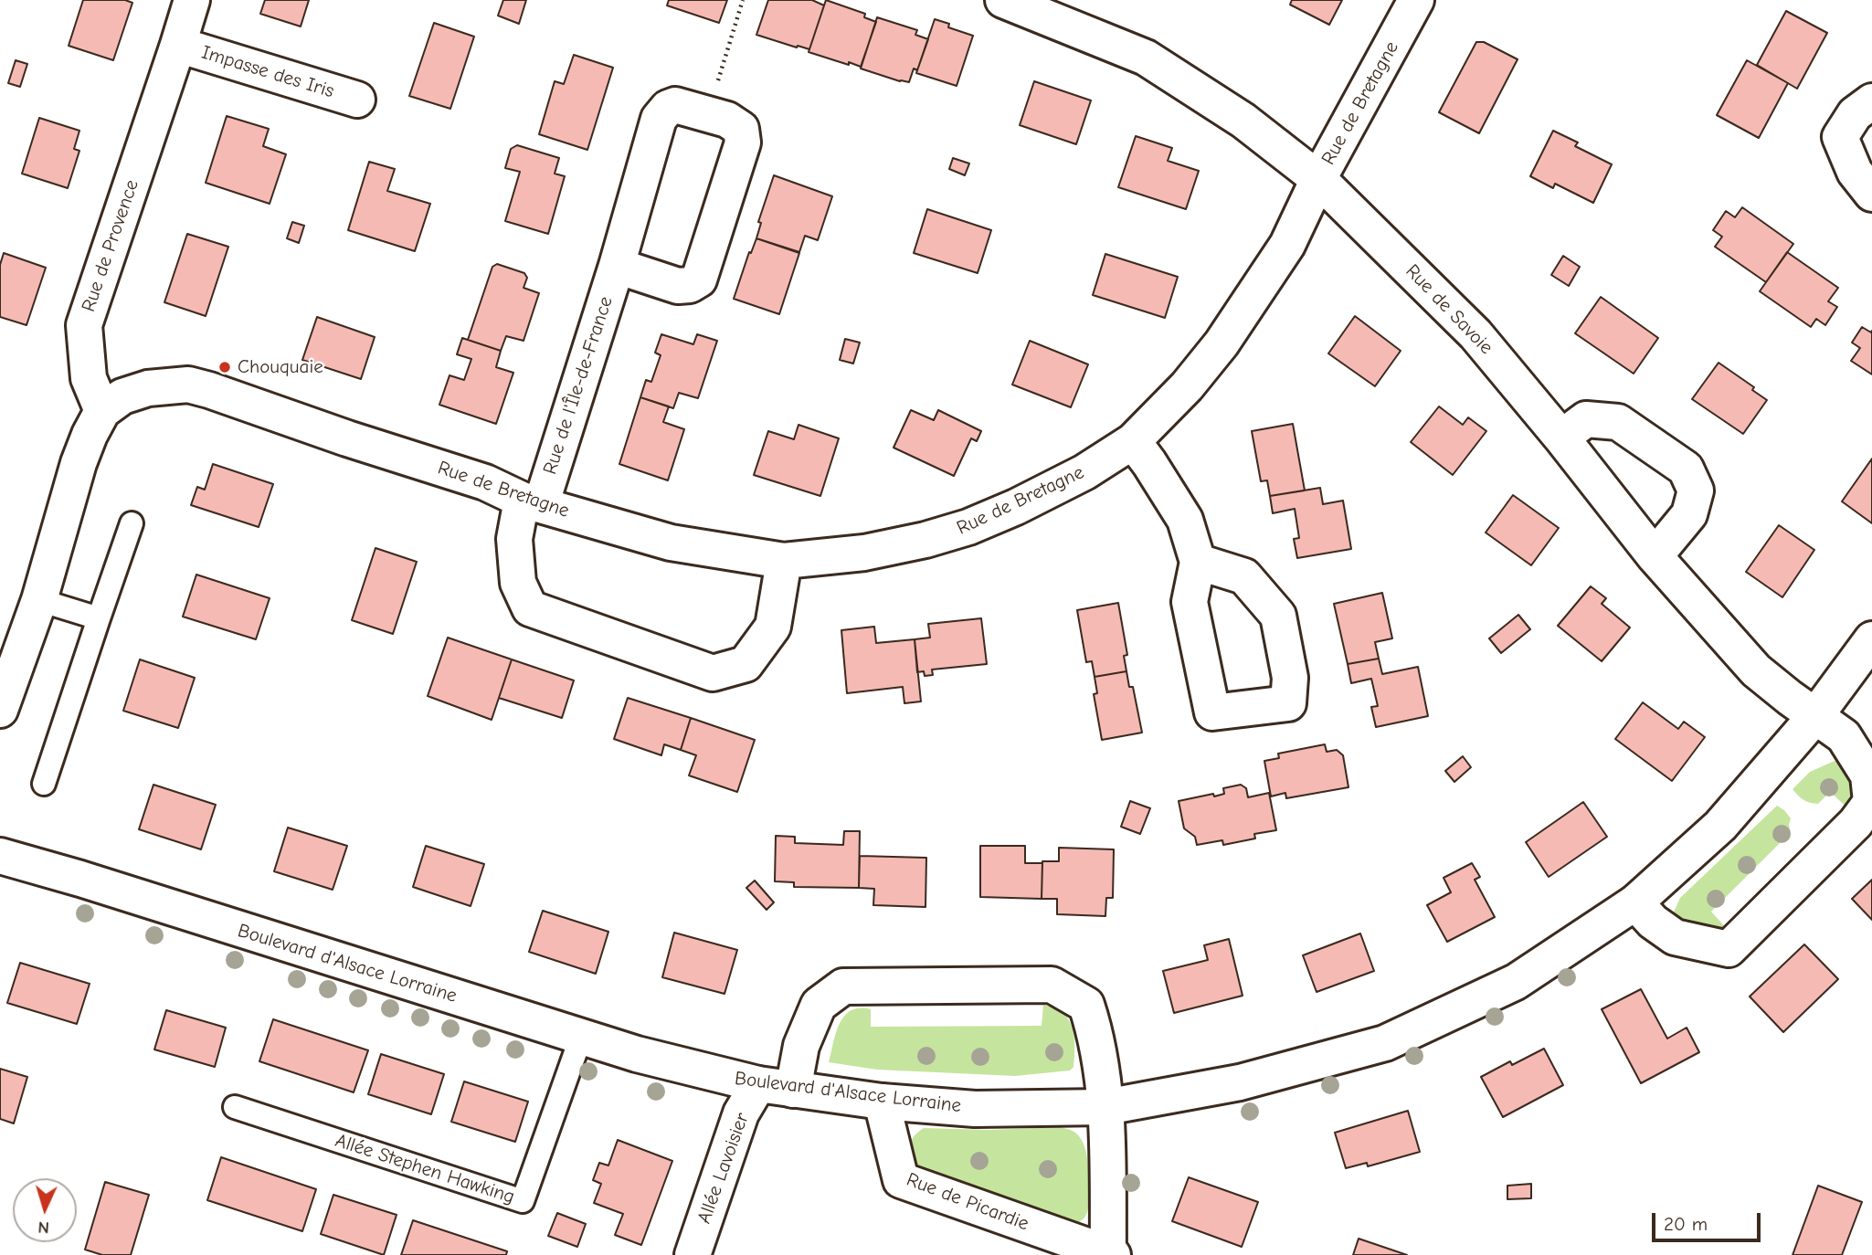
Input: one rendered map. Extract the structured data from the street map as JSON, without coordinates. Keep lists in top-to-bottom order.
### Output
{
  "streets": {
    "street": [
      "Impasse des Iris",
      "Rue de Bretagne",
      "Rue de Provence",
      "Rue de Savoie",
      "Rue de l'Île-de-France",
      "Boulevard d'Alsace Lorraine",
      "Allée Lavoisier",
      "Rue de Picardie"
    ],
    "lane": ["Allée Stephen Hawking"]
  },
  "crossings": [
    ["Impasse des Iris", "Rue de Provence"],
    ["Rue de Bretagne", "Rue de Provence"],
    ["Rue de Bretagne", "Rue de Savoie"],
    ["Rue de Bretagne", "Rue de l'Île-de-France"],
    ["Rue de Savoie", "Boulevard d'Alsace Lorraine"],
    ["Boulevard d'Alsace Lorraine", "Allée Lavoisier"],
    ["Boulevard d'Alsace Lorraine", "Allée Stephen Hawking"],
    ["Boulevard d'Alsace Lorraine", "Rue de Picardie"]
  ],
  "places": ["Chouquaie"],
  "scale_bar": "20 m",
  "north": "bottom"
}
